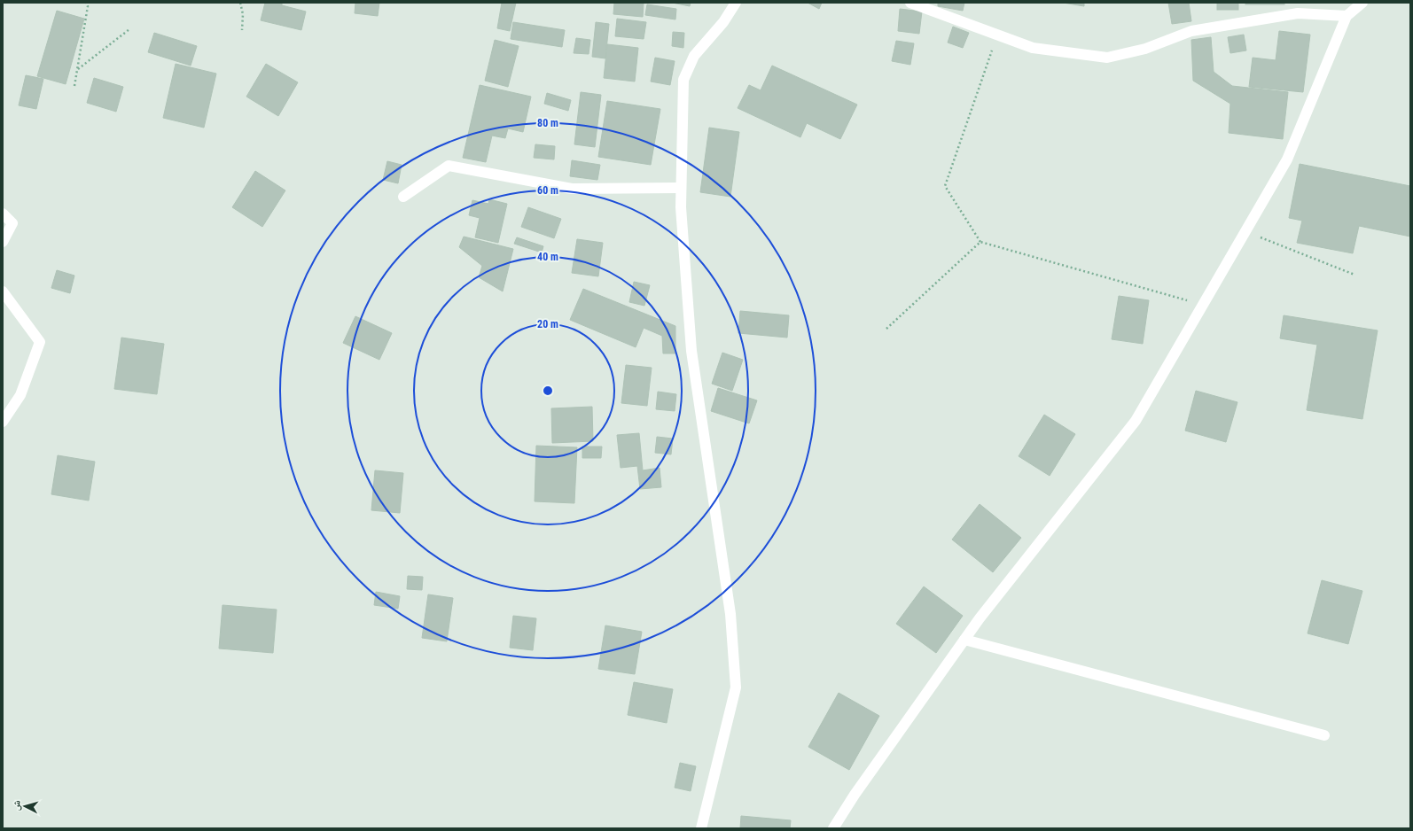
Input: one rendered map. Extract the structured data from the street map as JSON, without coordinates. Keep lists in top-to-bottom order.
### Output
{
  "north": "left",
  "rings": [
    "80 m",
    "60 m",
    "40 m",
    "20 m"
  ]
}
